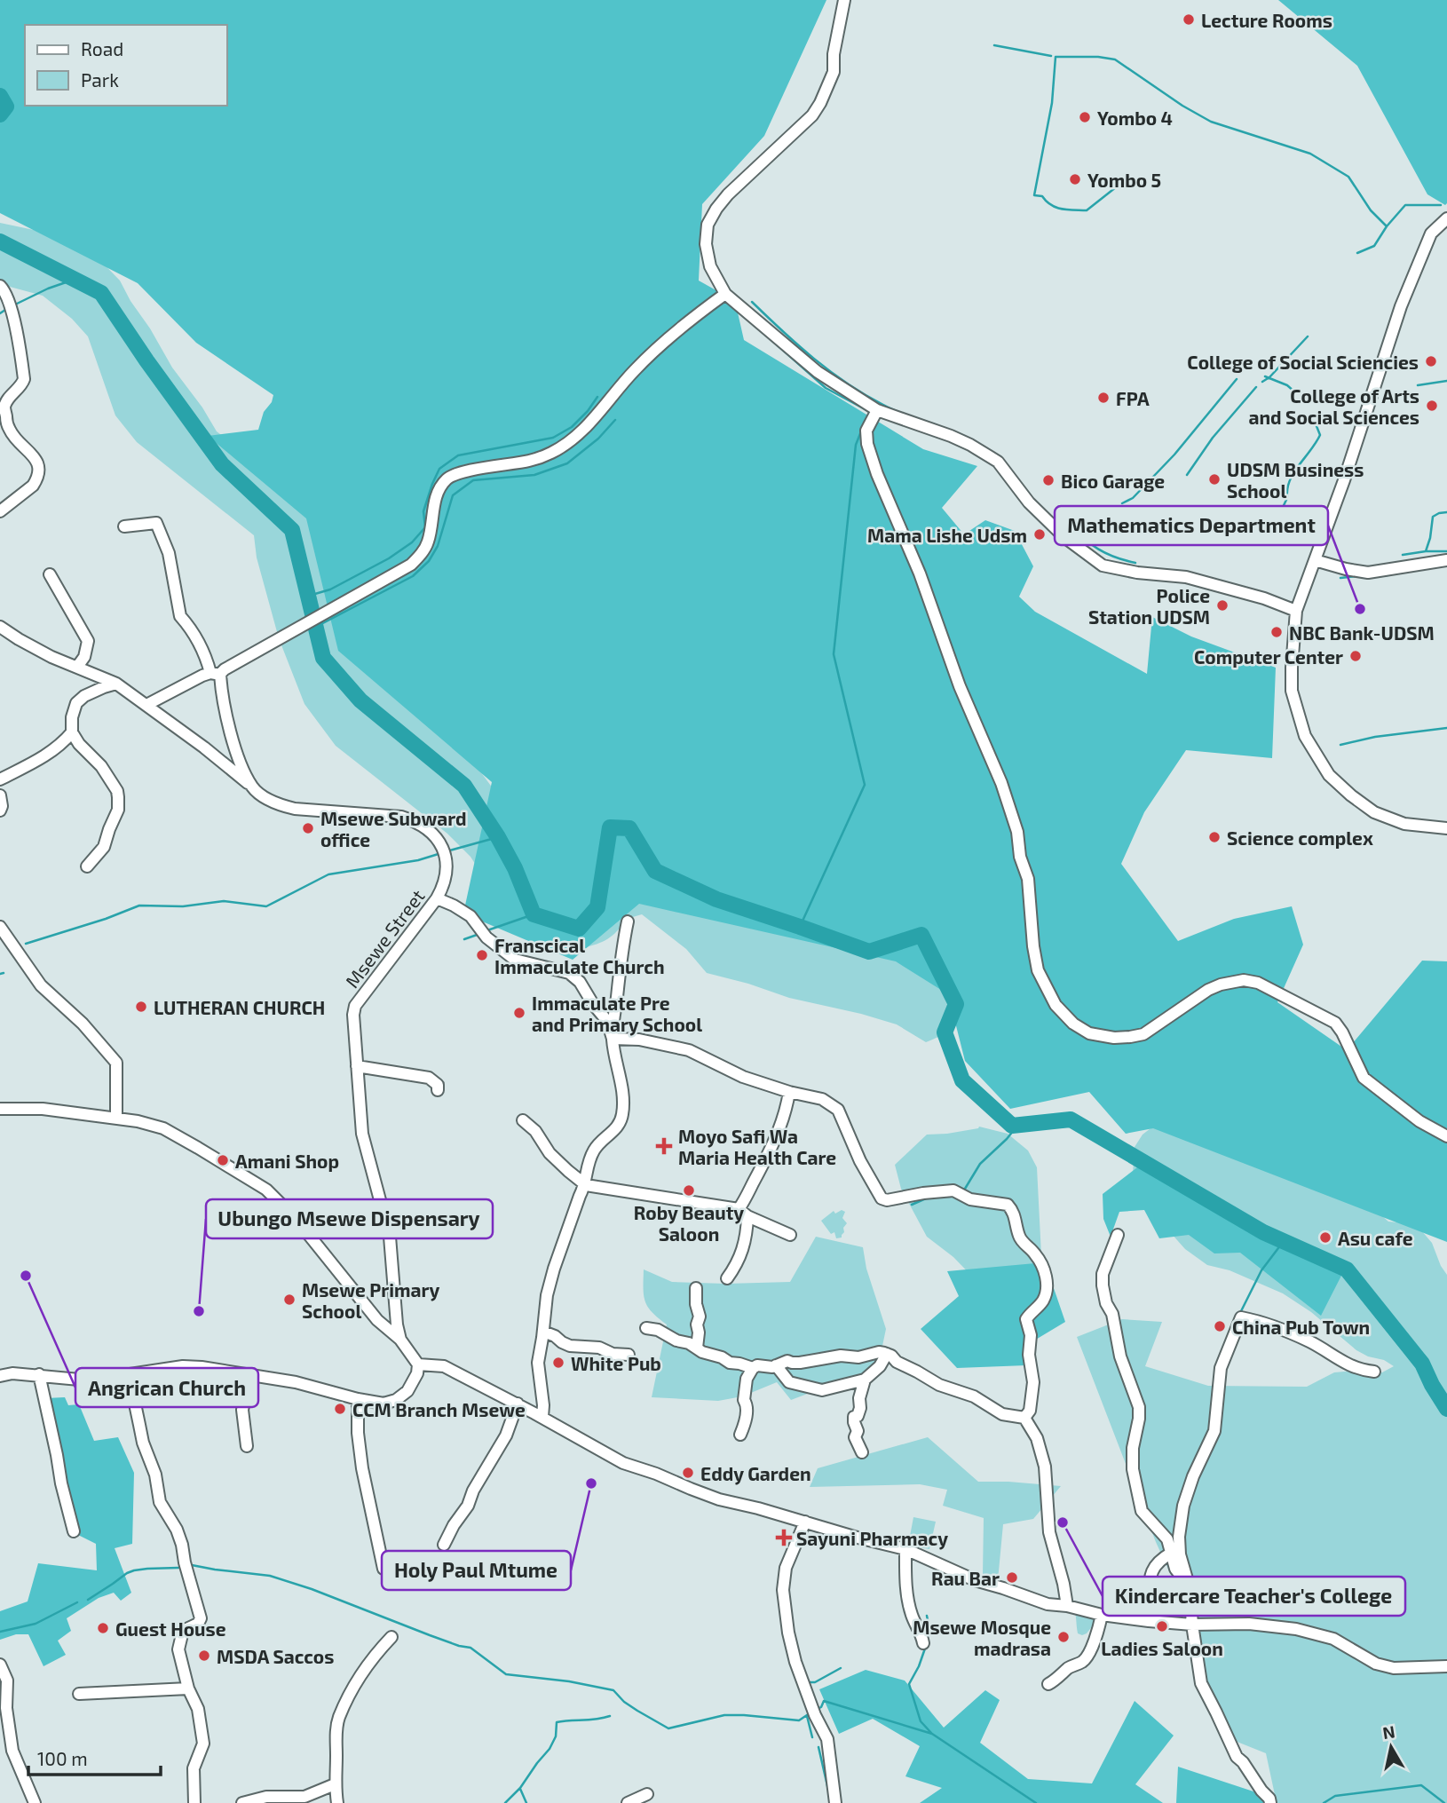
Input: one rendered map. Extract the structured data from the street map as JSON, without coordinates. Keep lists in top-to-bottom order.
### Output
{
  "streets": {
    "street": ["Msewe Street"]
  },
  "places": {
    "other": [
      "Lecture Rooms",
      "Yombo 4",
      "Yombo 5",
      "College of Social Sciencies",
      "FPA",
      "College of Arts and Social Sciences",
      "UDSM Business School",
      "Bico Garage",
      "Mama Lishe Udsm",
      "Police Station UDSM",
      "Mathematics Department",
      "NBC Bank-UDSM",
      "Computer Center",
      "Msewe Subward office",
      "Science complex",
      "Franscical Immaculate Church",
      "LUTHERAN CHURCH",
      "Immaculate Pre and Primary School",
      "Amani Shop",
      "Roby Beauty Saloon",
      "Asu cafe",
      "Angrican Church",
      "Msewe Primary School",
      "Ubungo Msewe Dispensary",
      "China Pub Town",
      "White Pub",
      "CCM Branch Msewe",
      "Eddy Garden",
      "Holy Paul Mtume",
      "Kindercare Teacher's College",
      "Rau Bar",
      "Ladies Saloon",
      "Guest House",
      "Msewe Mosque madrasa",
      "MSDA Saccos"
    ],
    "health": ["Moyo Safi Wa Maria Health Care", "Sayuni Pharmacy"]
  },
  "legend": ["Road", "Park"],
  "scale_bar": "100 m",
  "north": "top"
}
